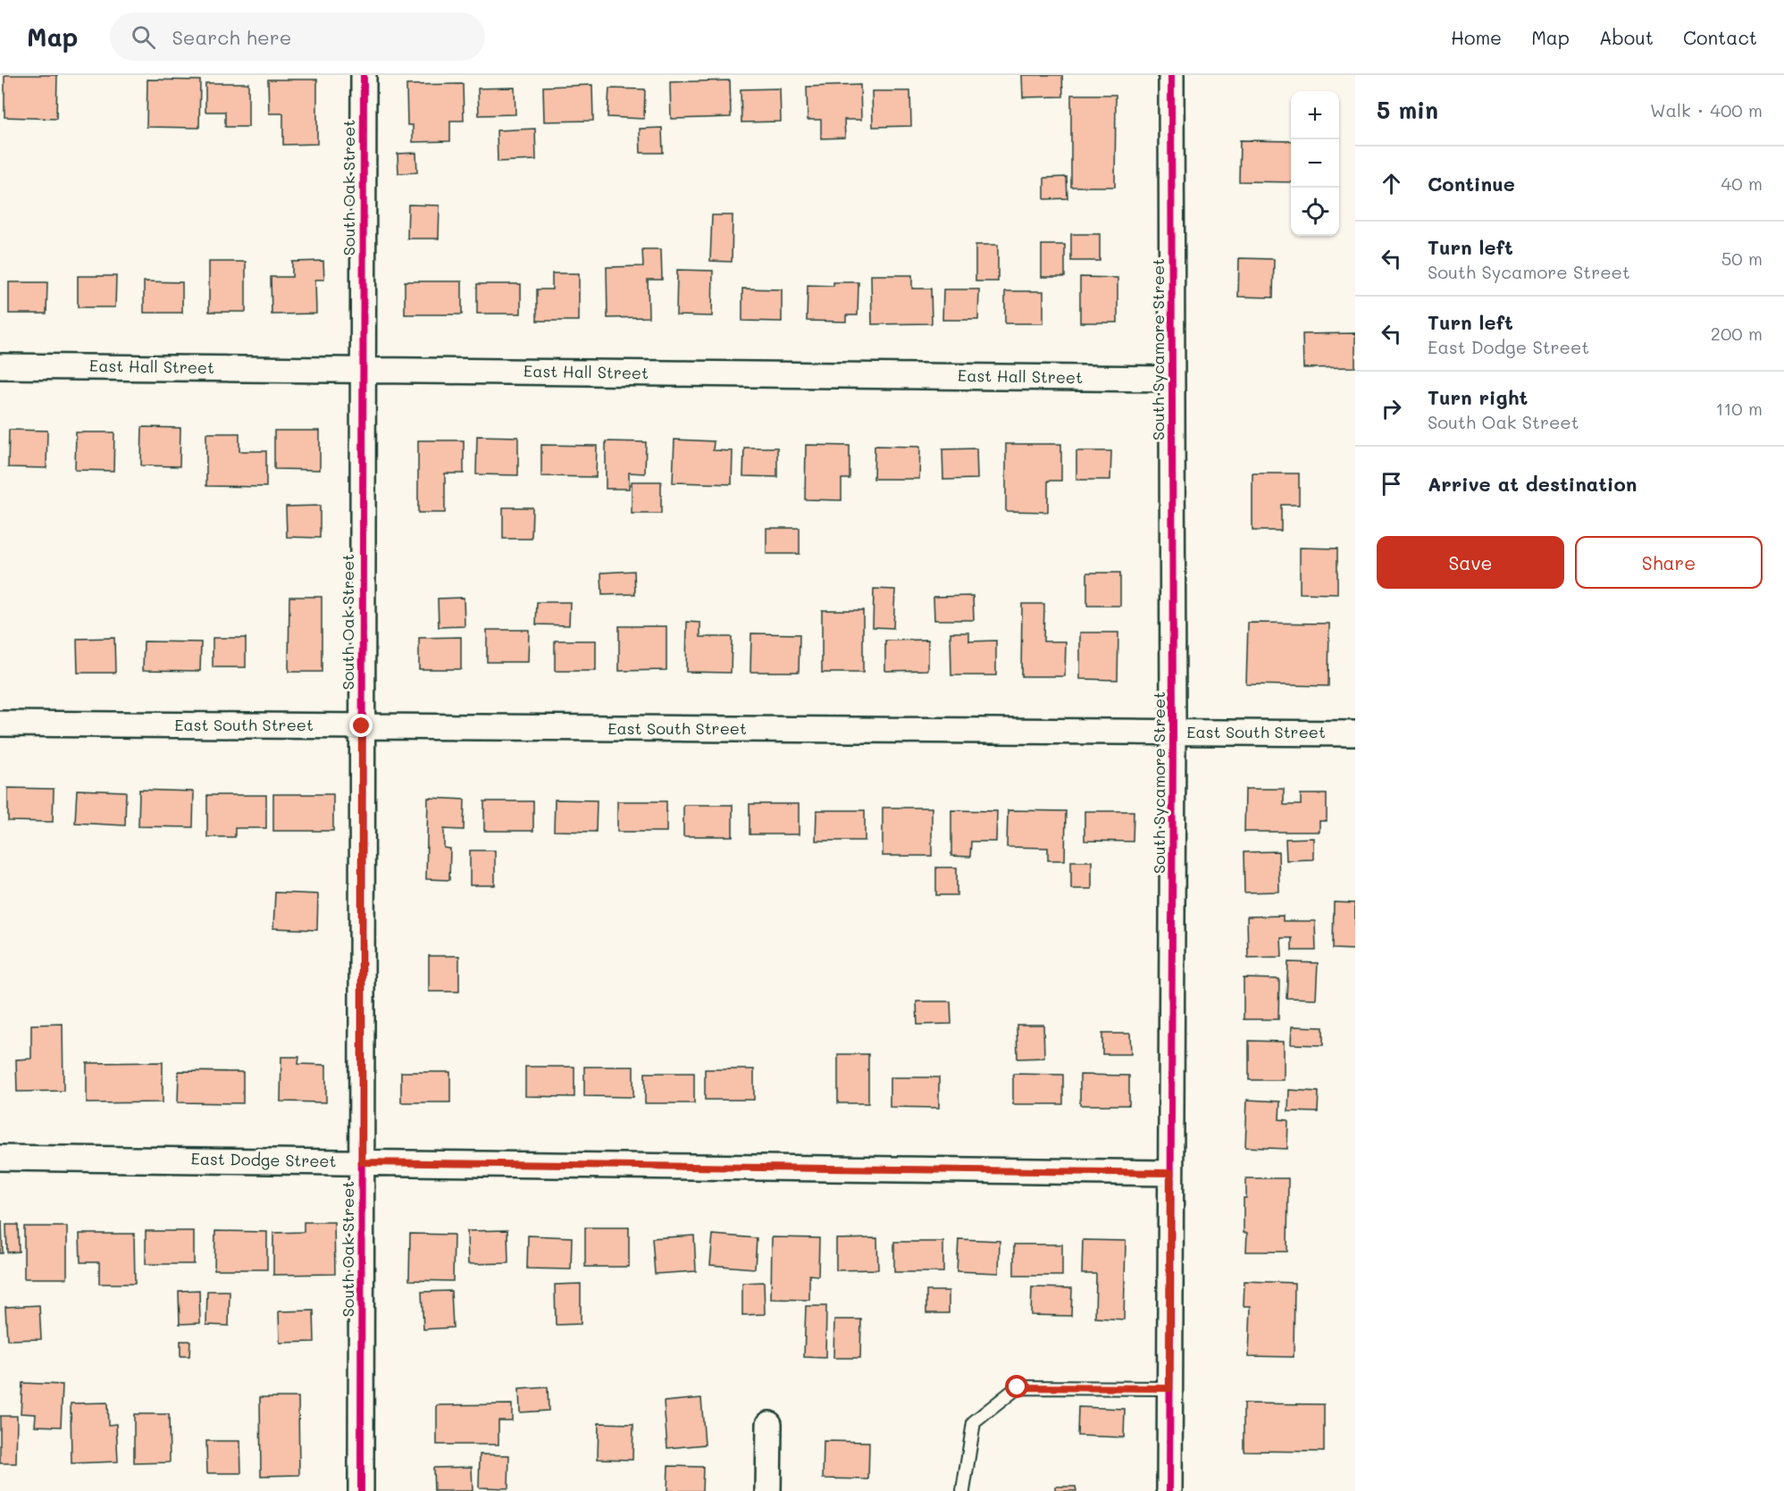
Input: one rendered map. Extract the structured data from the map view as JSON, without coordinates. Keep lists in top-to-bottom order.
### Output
{
  "streets": {
    "street": [
      "South Oak Street",
      "South Sycamore Street",
      "East Hall Street",
      "East South Street",
      "East Dodge Street"
    ]
  },
  "crossings": [
    ["South Oak Street", "East Hall Street"],
    ["South Oak Street", "East South Street"],
    ["South Oak Street", "East Dodge Street"],
    ["South Sycamore Street", "East Hall Street"],
    ["South Sycamore Street", "East South Street"],
    ["South Sycamore Street", "East Dodge Street"]
  ],
  "page": {
    "header": "Map",
    "search": "Search here",
    "nav": [
      "Home",
      "Map",
      "About",
      "Contact"
    ],
    "heading": ["5 min", "Walk · 400 m"],
    "map_buttons": ["+", "−"],
    "list": [
      ["Continue", "40 m"],
      ["Turn left", "South Sycamore Street", "50 m"],
      ["Turn left", "East Dodge Street", "200 m"],
      ["Turn right", "South Oak Street", "110 m"],
      "Arrive at destination"
    ],
    "buttons": ["Save", "Share"]
  }
}
